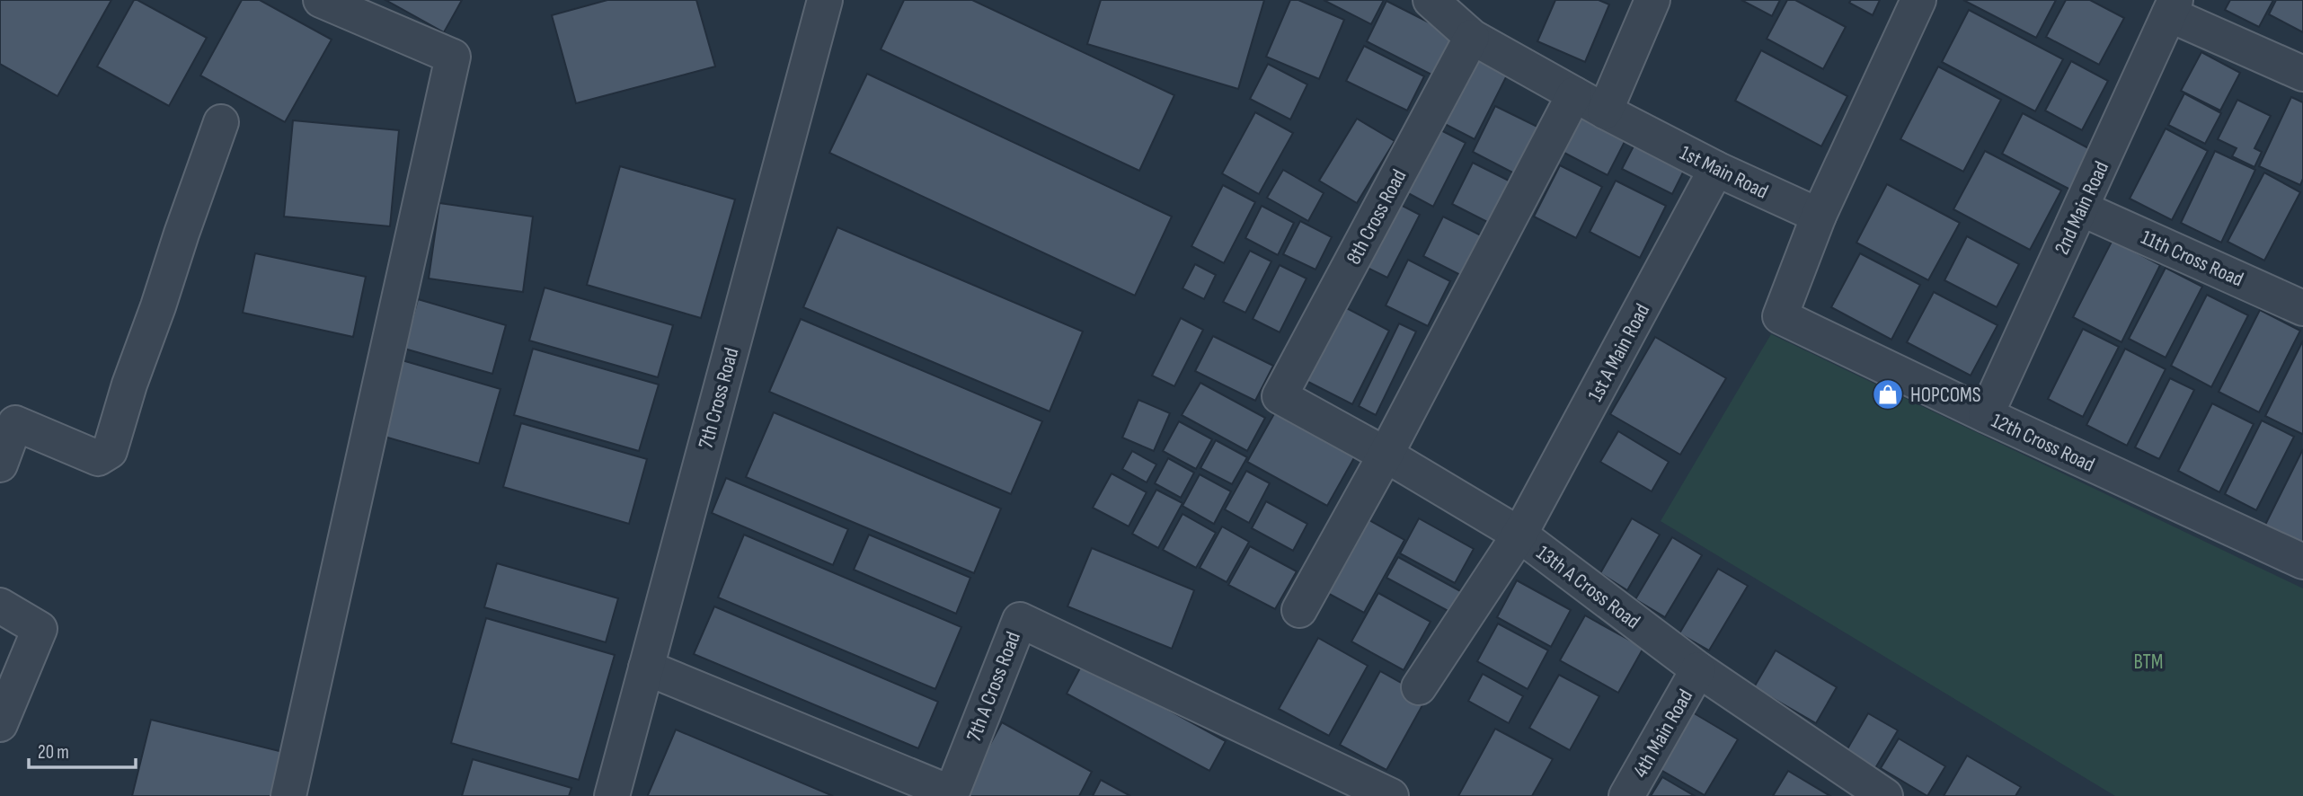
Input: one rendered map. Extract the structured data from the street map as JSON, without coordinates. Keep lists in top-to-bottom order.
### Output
{
  "streets": {
    "street": [
      "1st Main Road",
      "2nd Main Road",
      "8th Cross Road",
      "11th Cross Road",
      "1st A Main Road",
      "7th Cross Road",
      "12th Cross Road",
      "13th A Cross Road",
      "7th A Cross Road",
      "4th Main Road"
    ]
  },
  "crossings": [
    ["1st Main Road", "8th Cross Road"],
    ["1st Main Road", "1st A Main Road"],
    ["1st Main Road", "12th Cross Road"],
    ["2nd Main Road", "11th Cross Road"],
    ["2nd Main Road", "12th Cross Road"],
    ["8th Cross Road", "13th A Cross Road"],
    ["1st A Main Road", "13th A Cross Road"],
    ["7th Cross Road", "7th A Cross Road"],
    ["13th A Cross Road", "4th Main Road"]
  ],
  "parks": ["BTM"],
  "places": {
    "shop": ["HOPCOMS"]
  },
  "scale_bar": "20 m"
}
